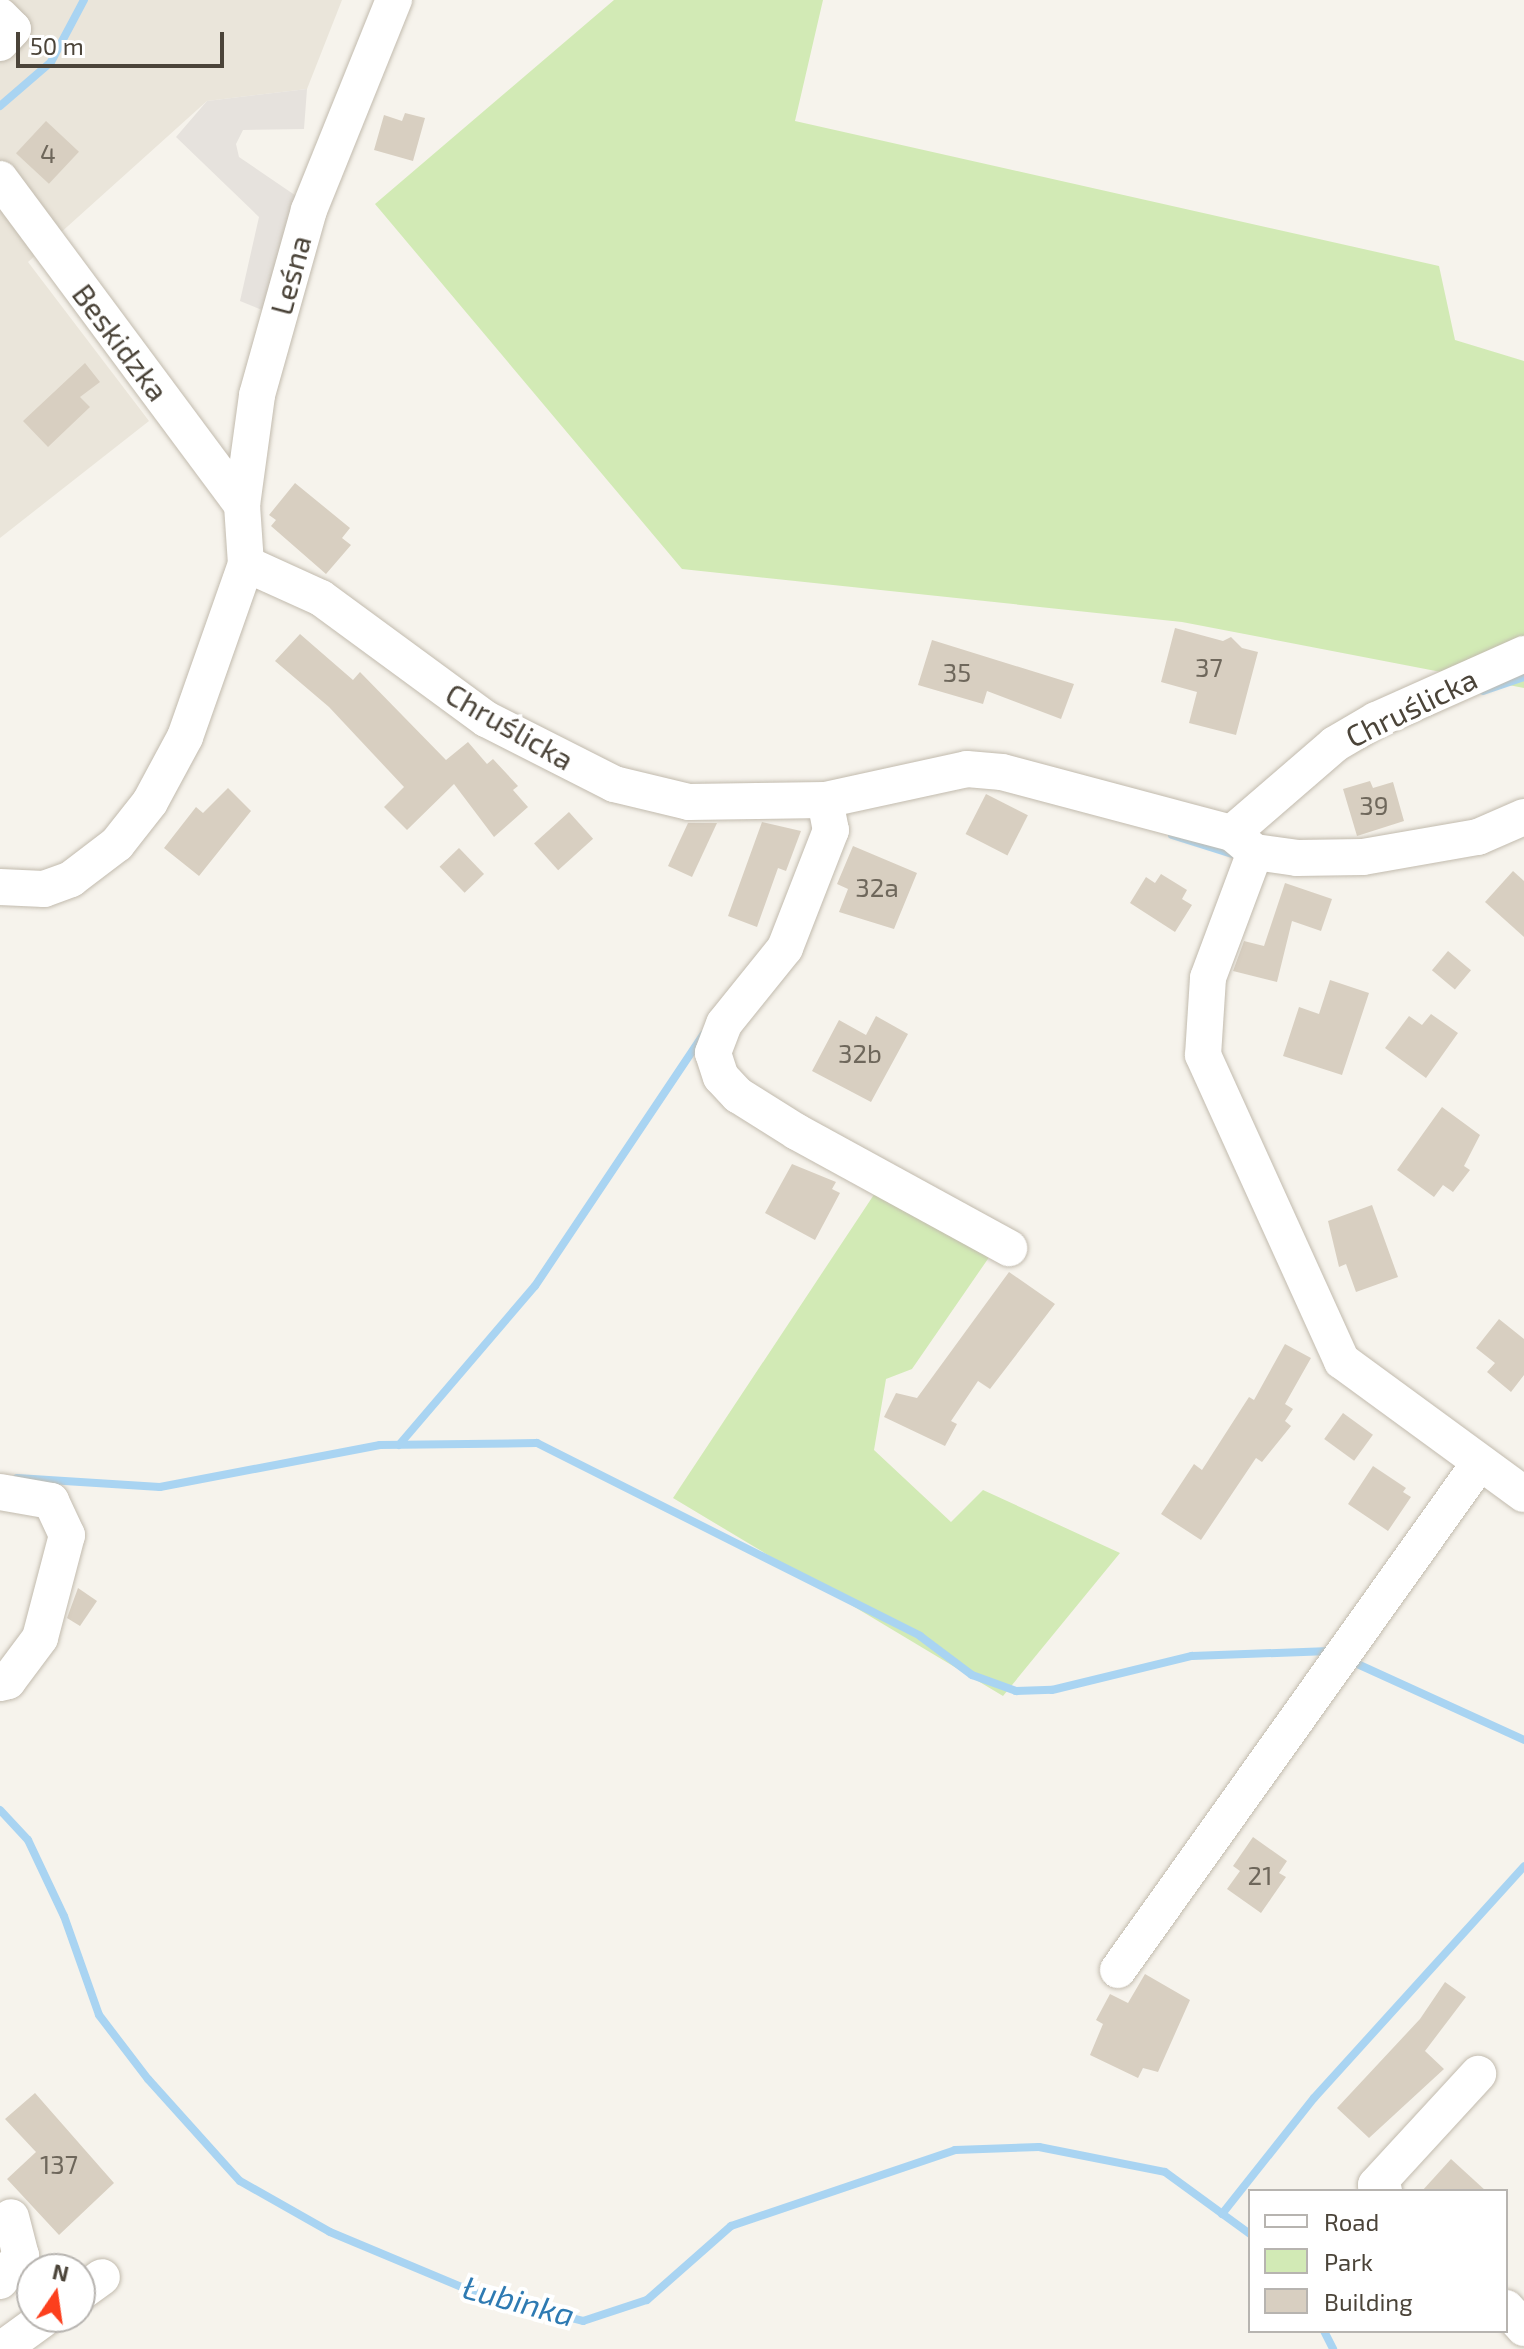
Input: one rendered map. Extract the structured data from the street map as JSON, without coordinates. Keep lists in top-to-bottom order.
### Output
{
  "streets": {
    "street": ["Leśna", "Beskidzka", "Chruślicka"]
  },
  "crossings": [
    ["Leśna", "Beskidzka"],
    ["Leśna", "Chruślicka"]
  ],
  "water": ["Łubinka"],
  "house_numbers": [
    "4",
    "37",
    "35",
    "39",
    "32a",
    "32b",
    "21",
    "137"
  ],
  "legend": ["Road", "Park", "Building"],
  "scale_bar": "50 m",
  "north": "top"
}
